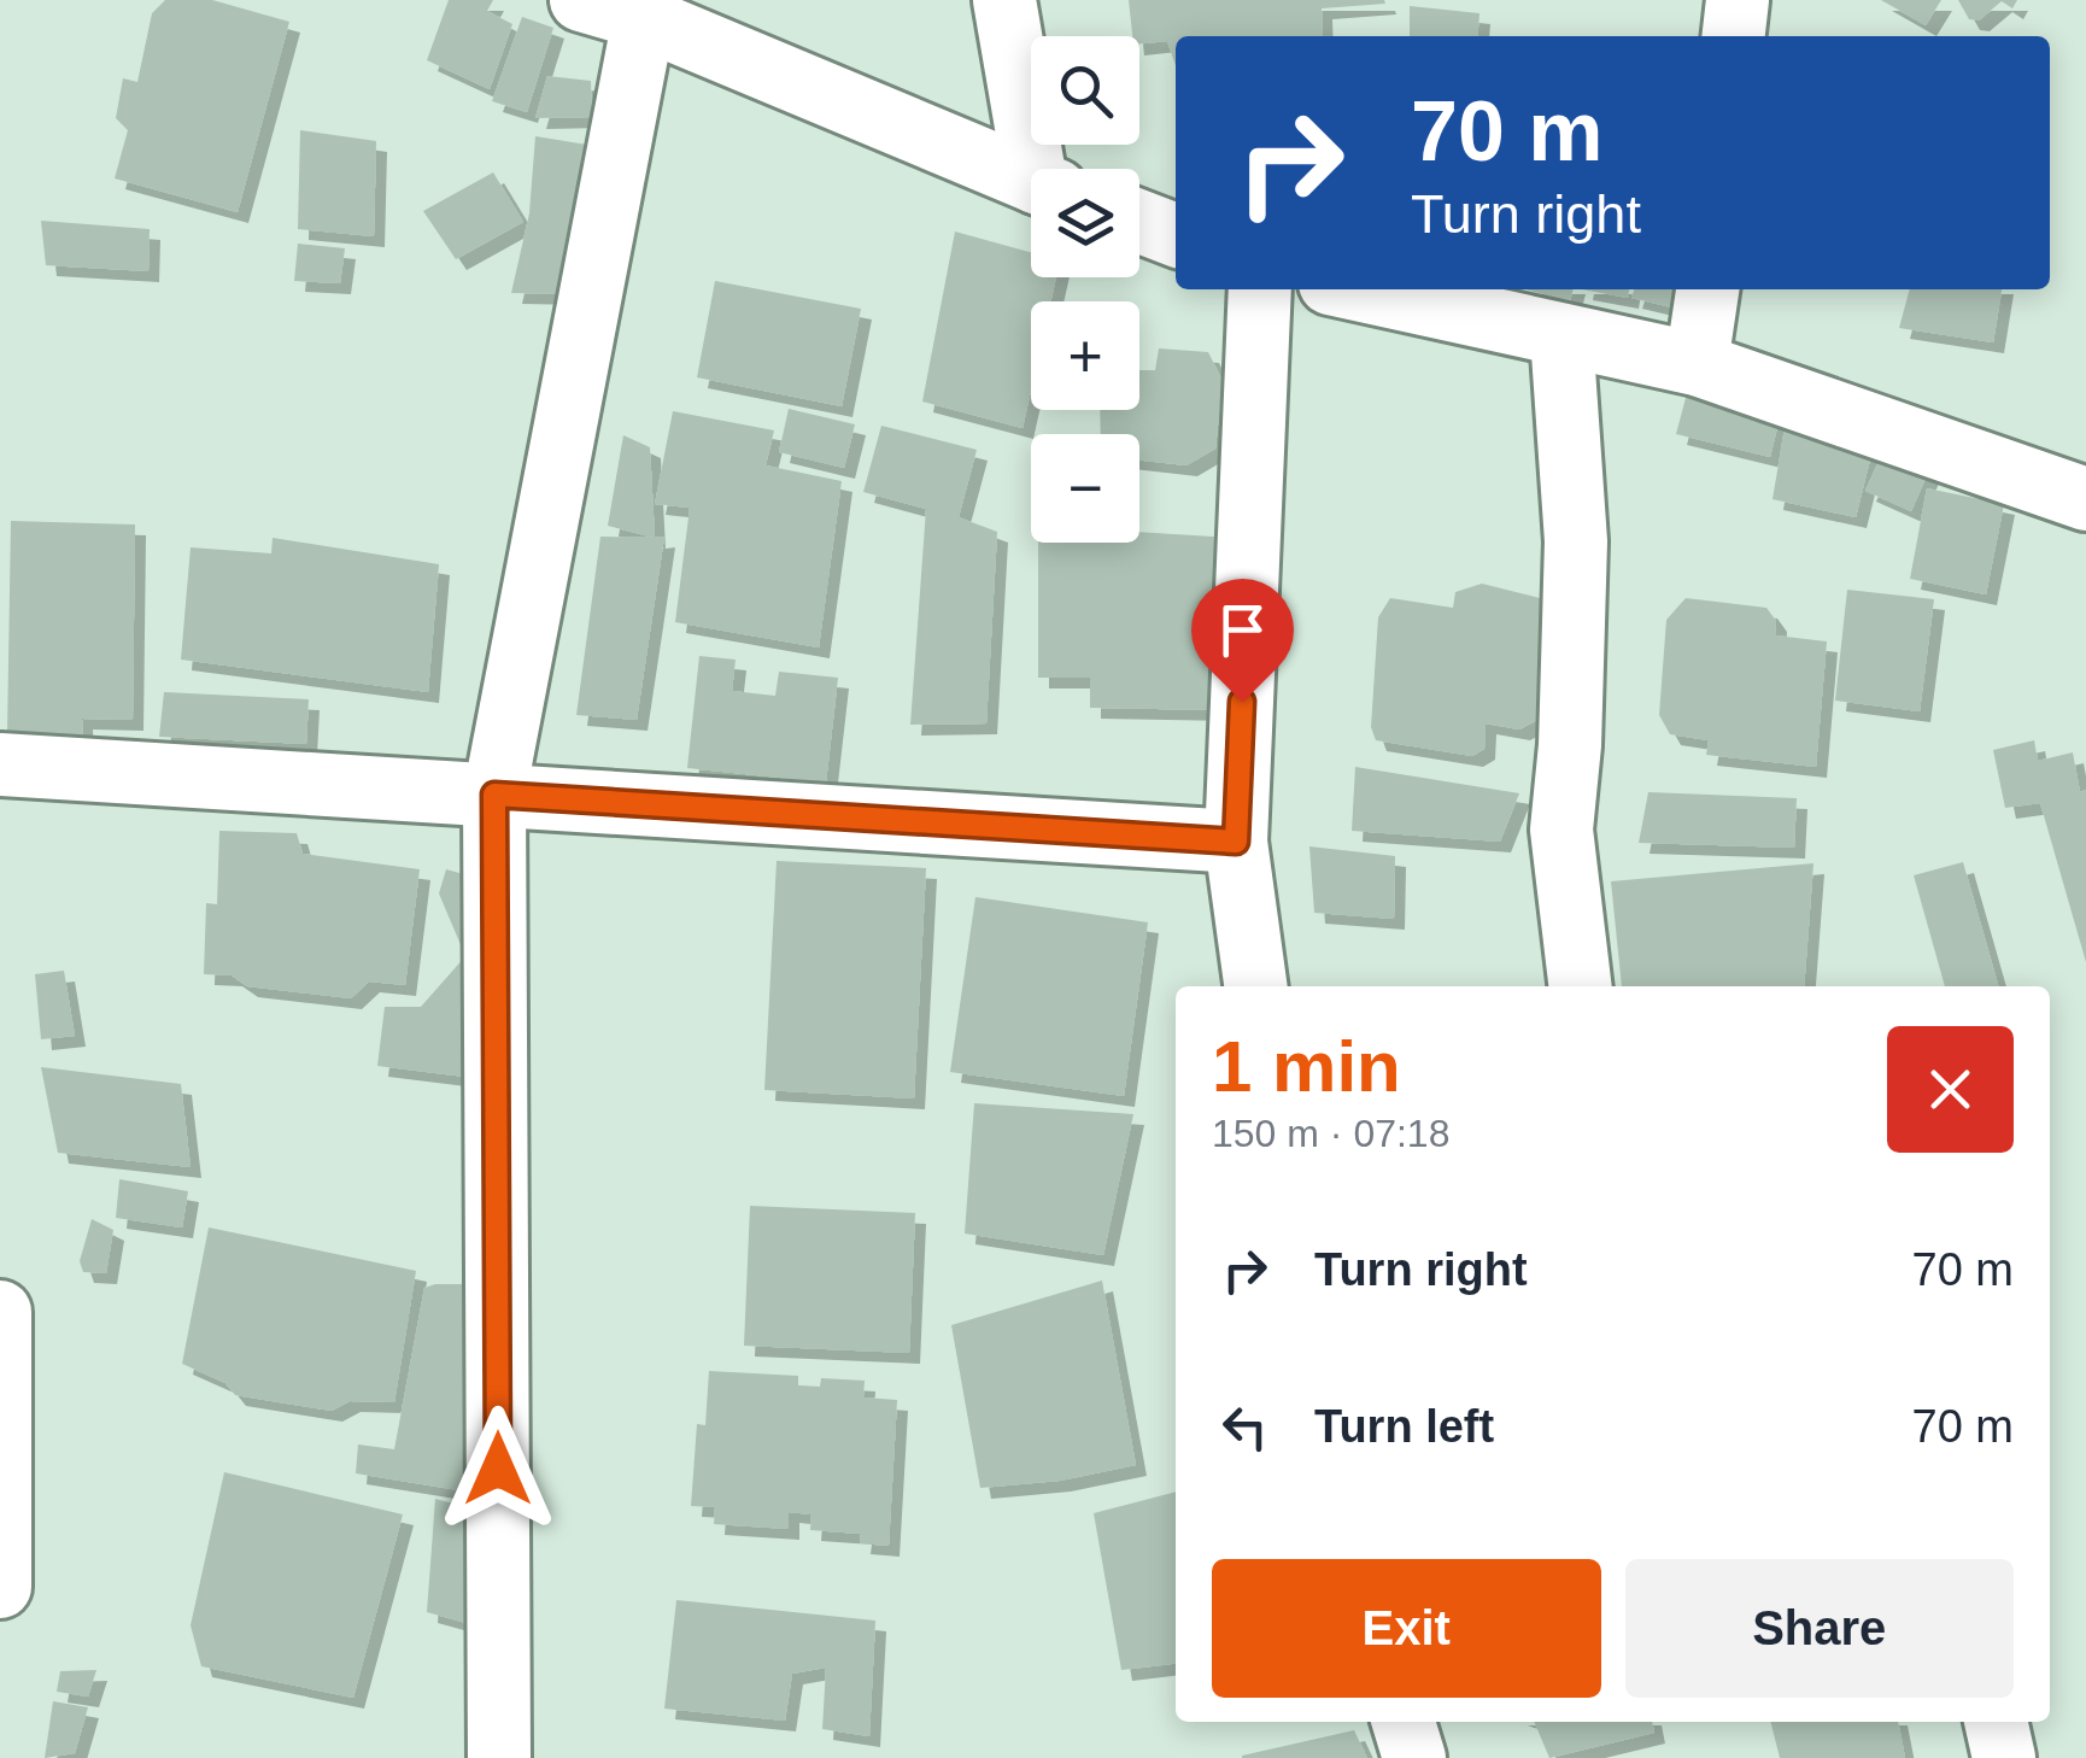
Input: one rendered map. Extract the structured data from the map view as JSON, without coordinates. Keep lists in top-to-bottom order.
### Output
{
  "page": {
    "map_buttons": ["+", "−"],
    "turn": ["70 m", "Turn right"],
    "heading": ["1 min", "150 m · 07:18"],
    "list": [
      {
        "name": "Turn right",
        "value": "70 m"
      },
      {
        "name": "Turn left",
        "value": "70 m"
      }
    ],
    "buttons": ["Exit", "Share"]
  }
}
